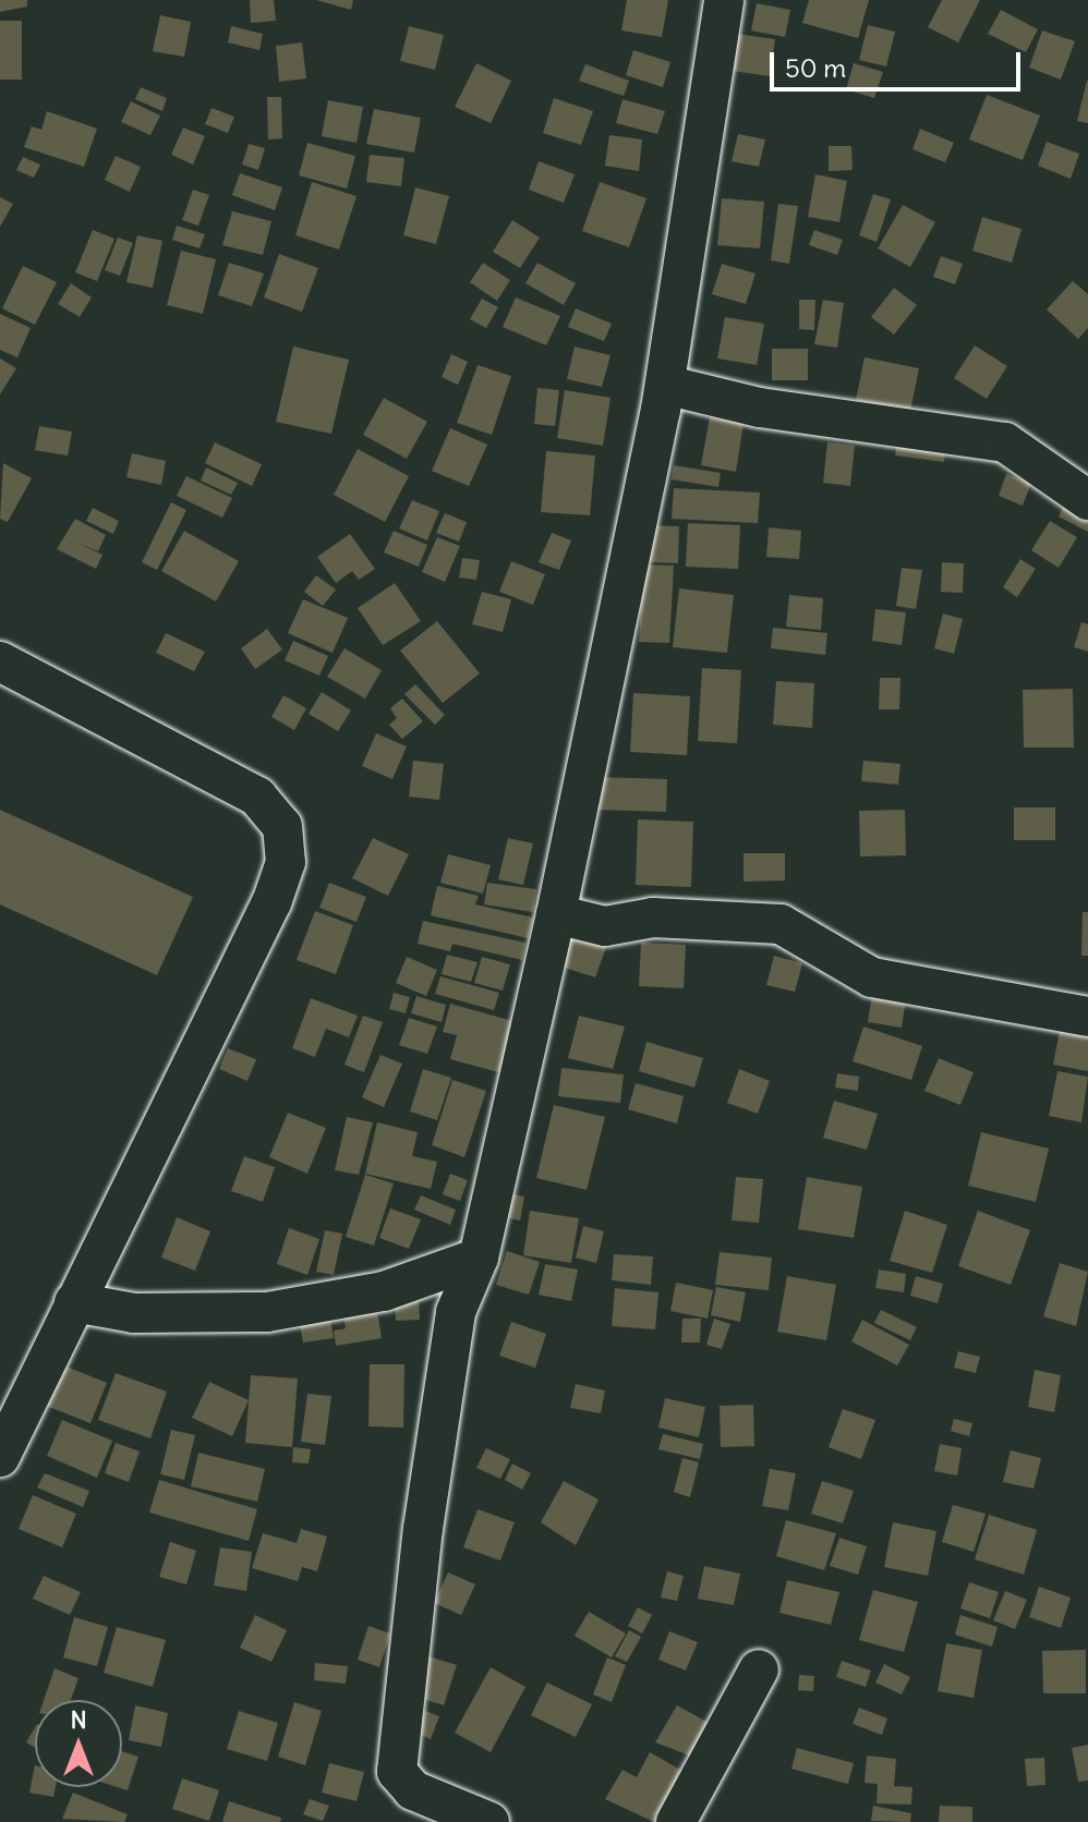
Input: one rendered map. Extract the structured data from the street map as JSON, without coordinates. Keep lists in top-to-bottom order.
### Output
{
  "scale_bar": "50 m",
  "north": "top"
}
